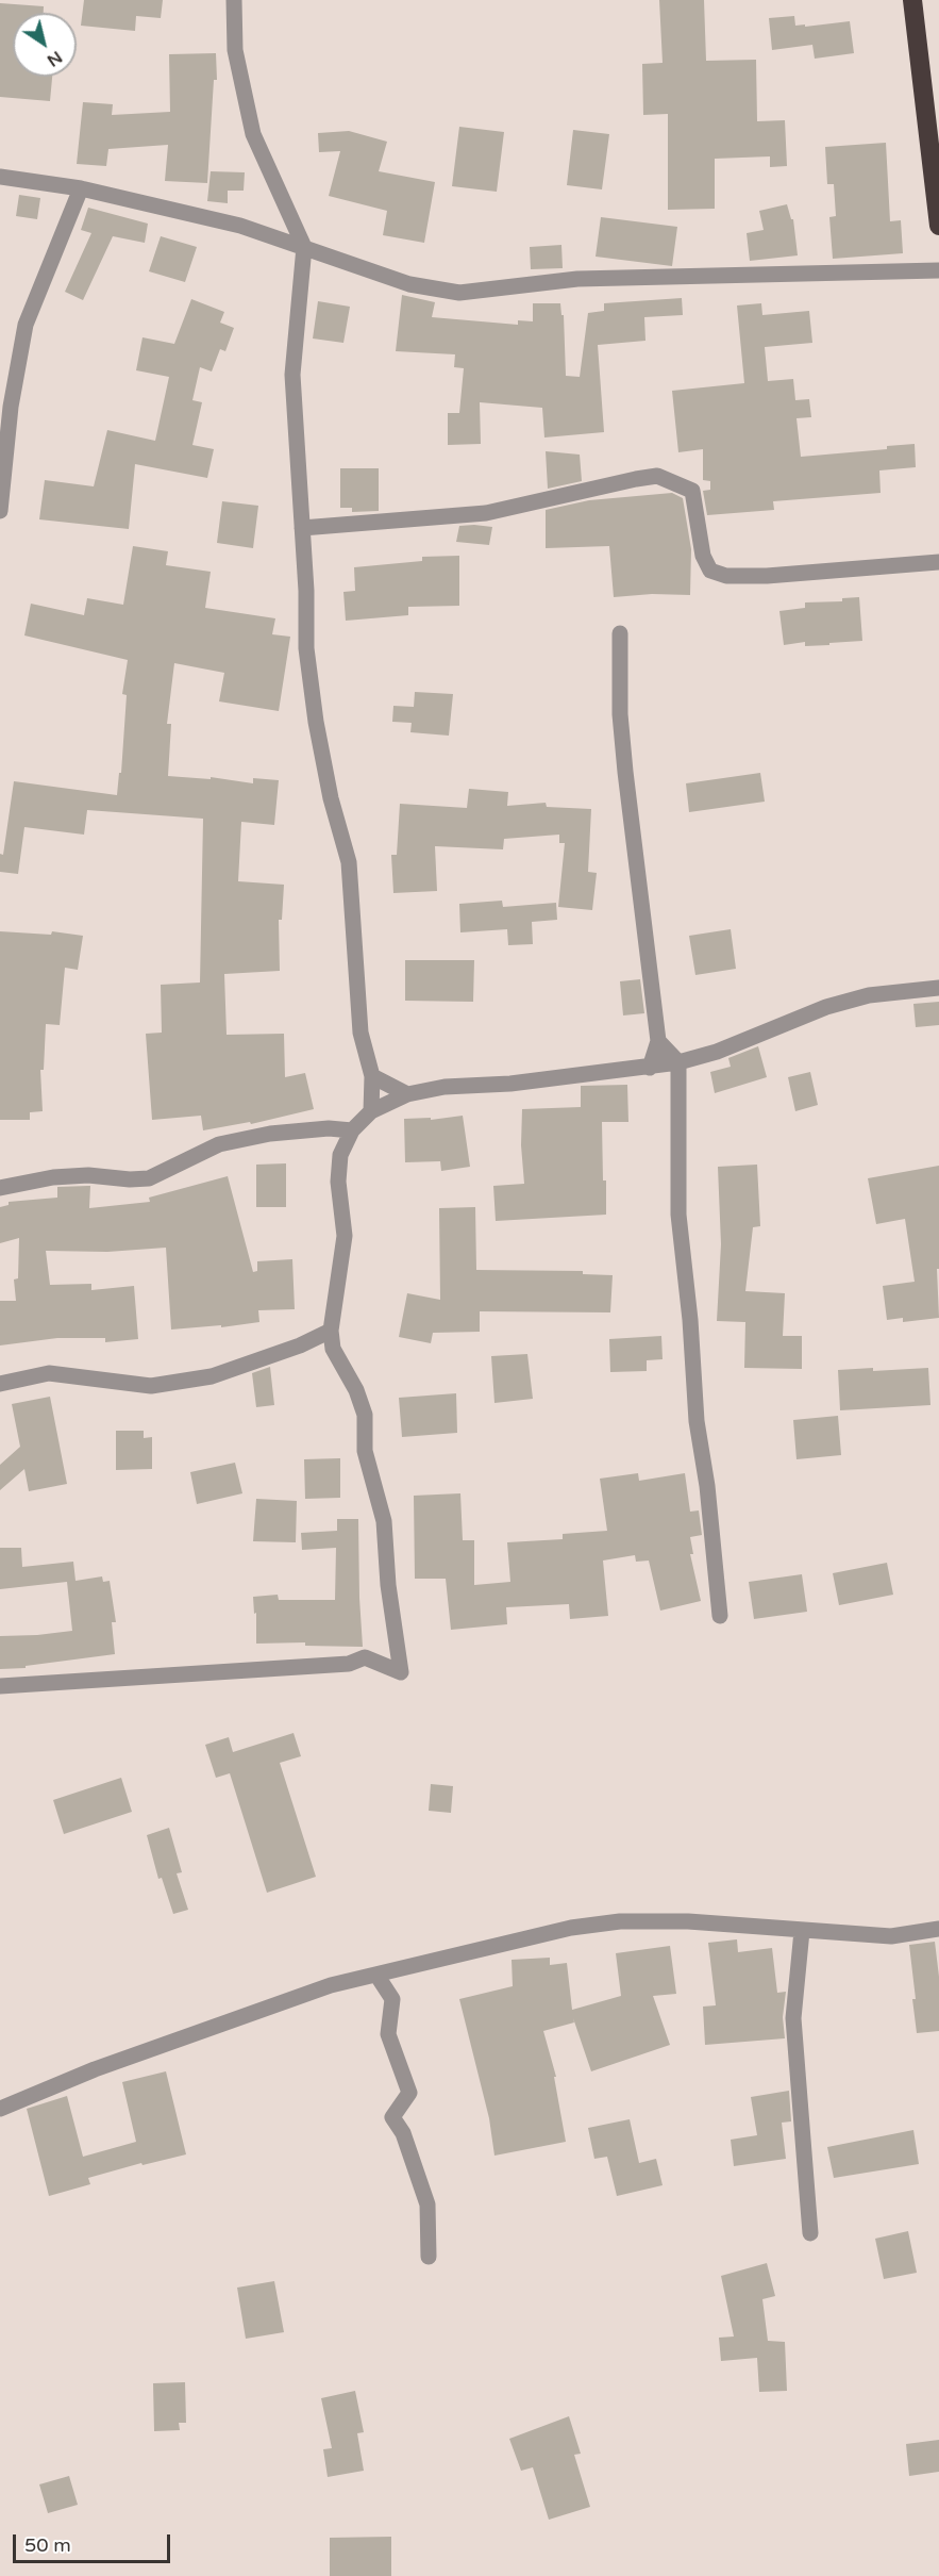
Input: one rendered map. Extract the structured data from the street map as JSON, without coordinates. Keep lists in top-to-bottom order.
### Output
{
  "scale_bar": "50 m",
  "north": "bottom right"
}
